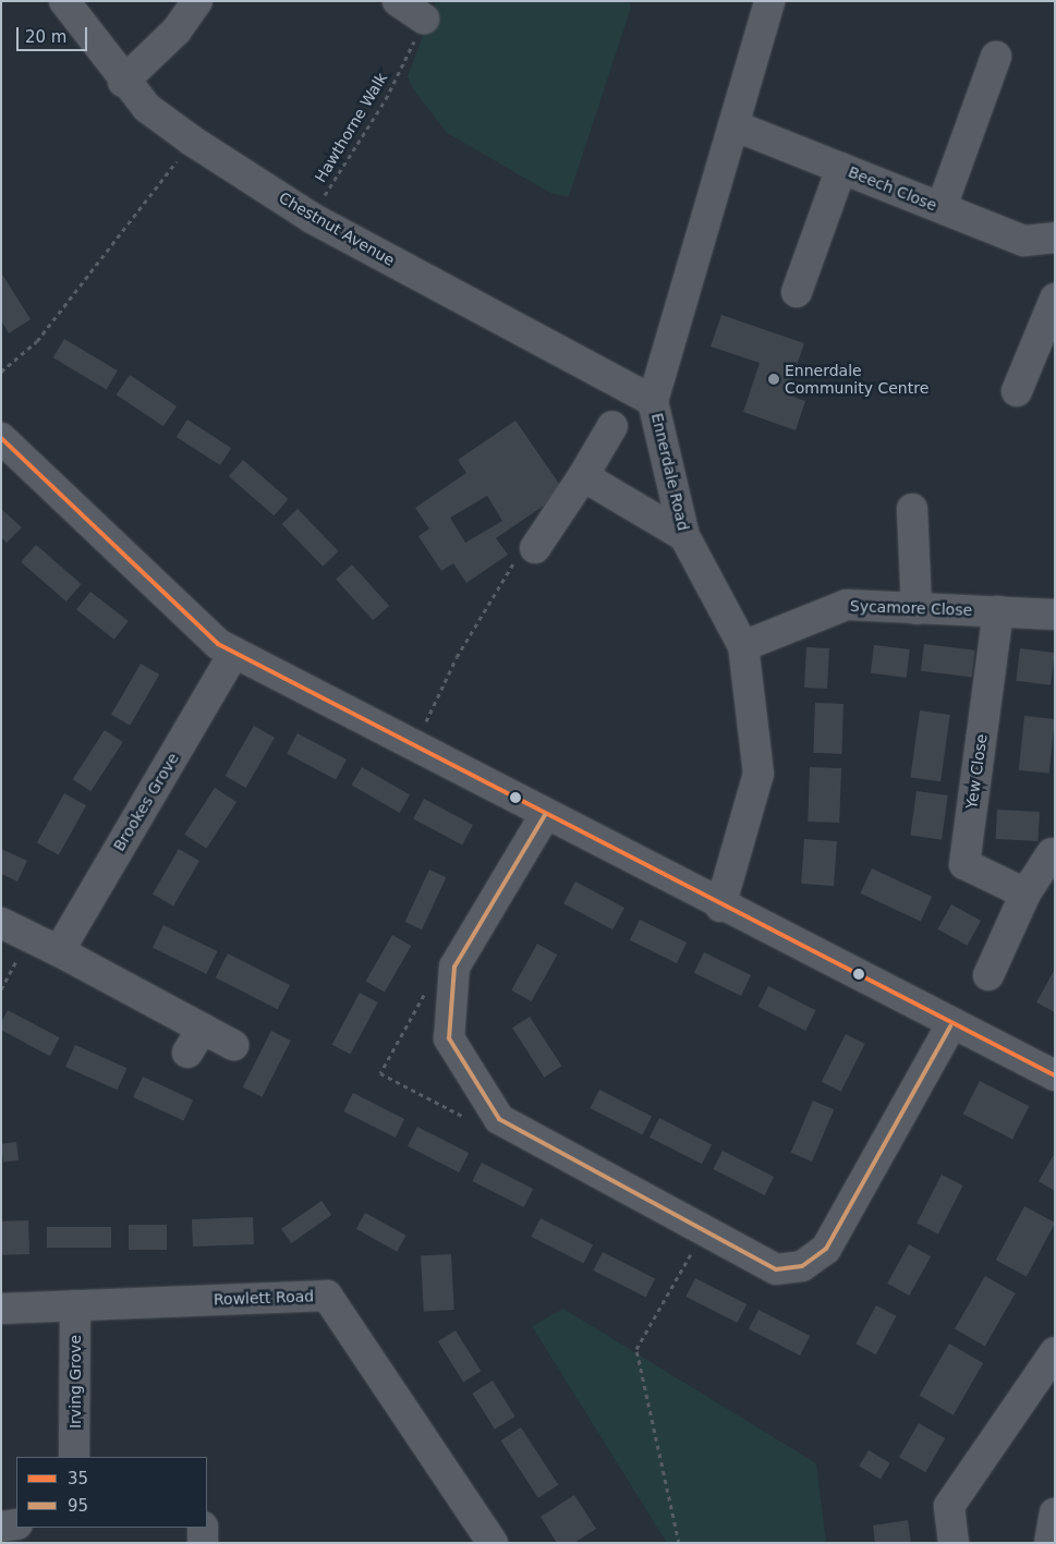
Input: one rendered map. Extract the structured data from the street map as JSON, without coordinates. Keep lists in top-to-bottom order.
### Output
{
  "streets": {
    "street": [
      "Beech Close",
      "Chestnut Avenue",
      "Ennerdale Road",
      "Sycamore Close",
      "Yew Close",
      "Brookes Grove",
      "Rowlett Road",
      "Irving Grove"
    ],
    "path": ["Hawthorne Walk"]
  },
  "crossings": [
    ["Hawthorne Walk", "Chestnut Avenue"],
    ["Beech Close", "Ennerdale Road"],
    ["Chestnut Avenue", "Ennerdale Road"],
    ["Ennerdale Road", "Sycamore Close"],
    ["Sycamore Close", "Yew Close"],
    ["Rowlett Road", "Irving Grove"]
  ],
  "places": ["Ennerdale Community Centre"],
  "lines": ["transit line 35", "transit line 95"],
  "legend": ["35", "95"],
  "scale_bar": "20 m"
}
